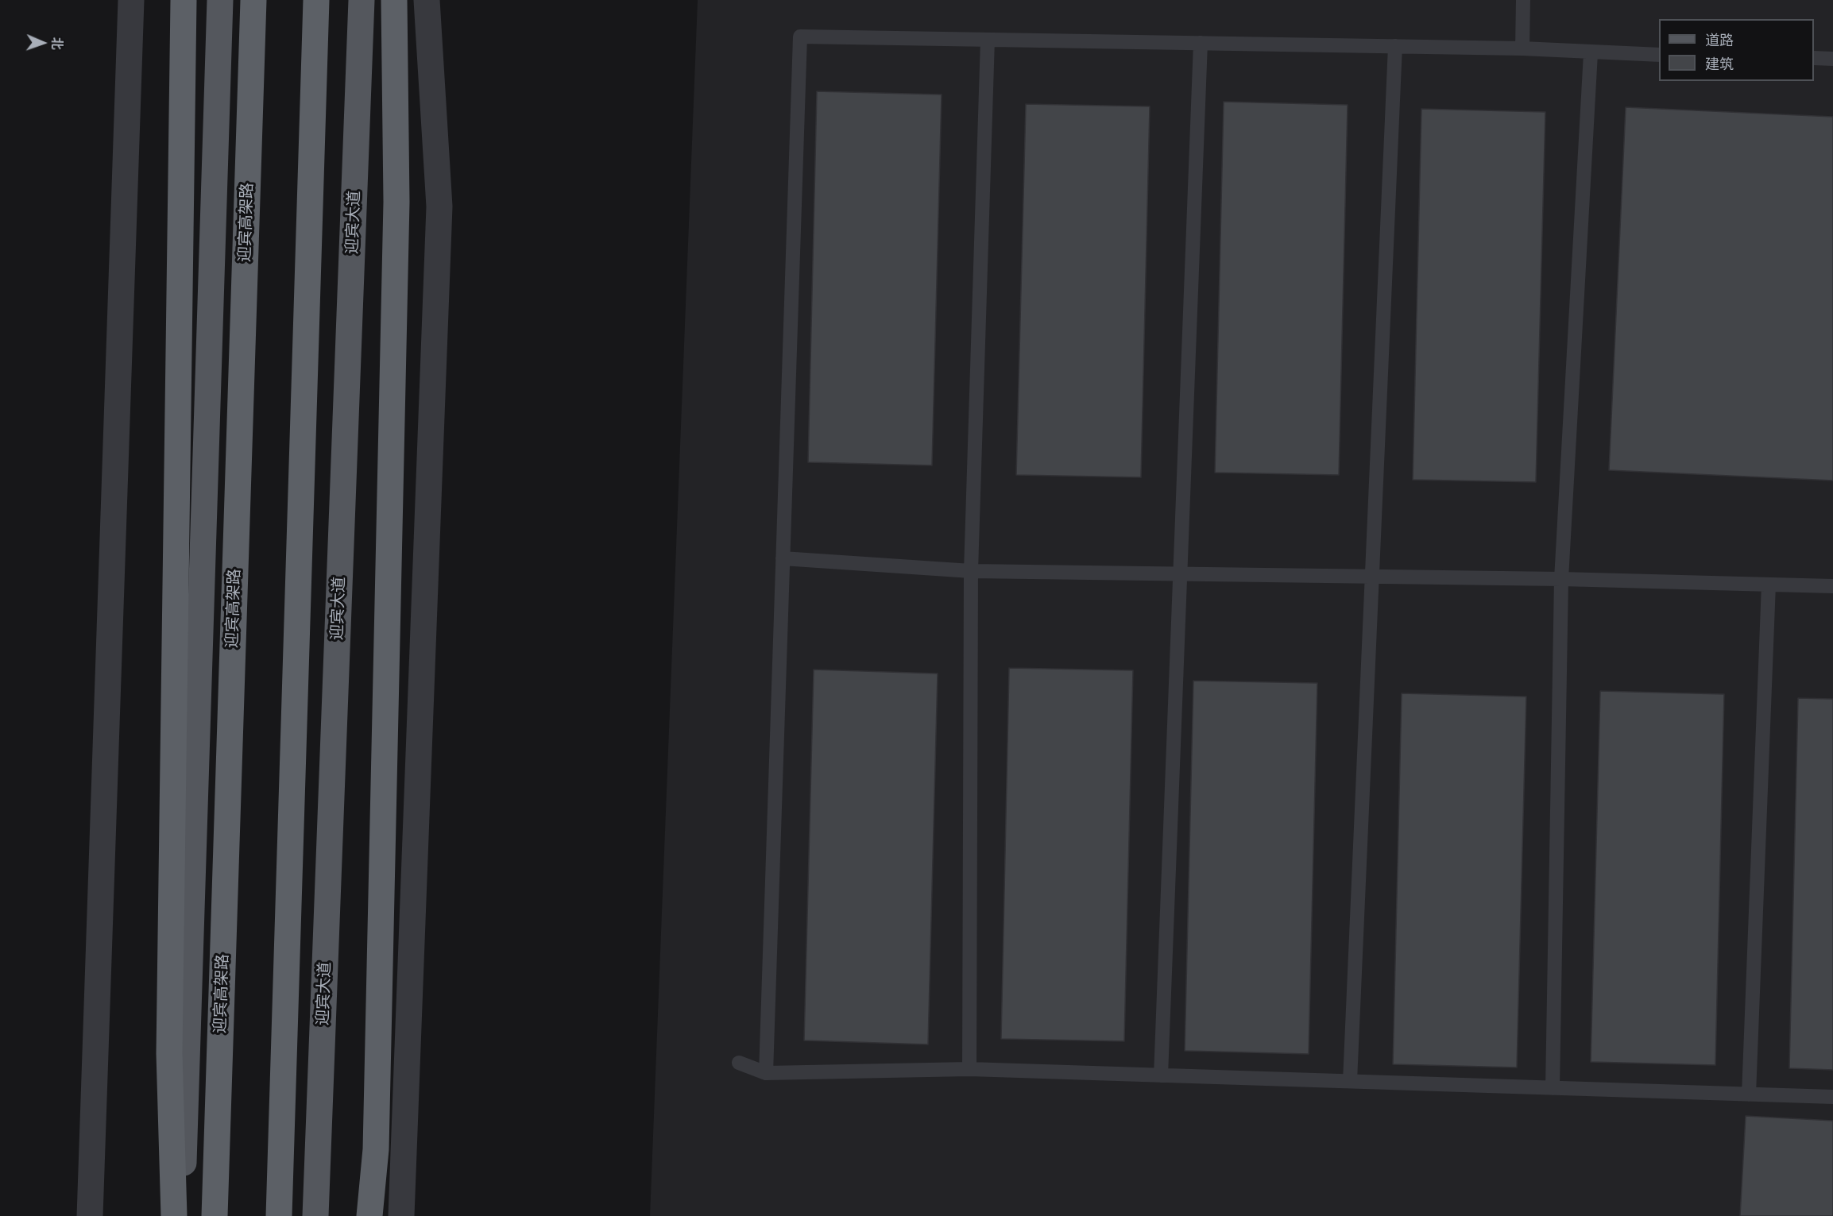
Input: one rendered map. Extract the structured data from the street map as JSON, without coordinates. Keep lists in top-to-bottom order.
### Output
{
  "streets": {
    "highway": ["迎宾高架路"],
    "main road": ["迎宾大道"]
  },
  "legend": ["道路", "建筑"],
  "north": "right"
}
